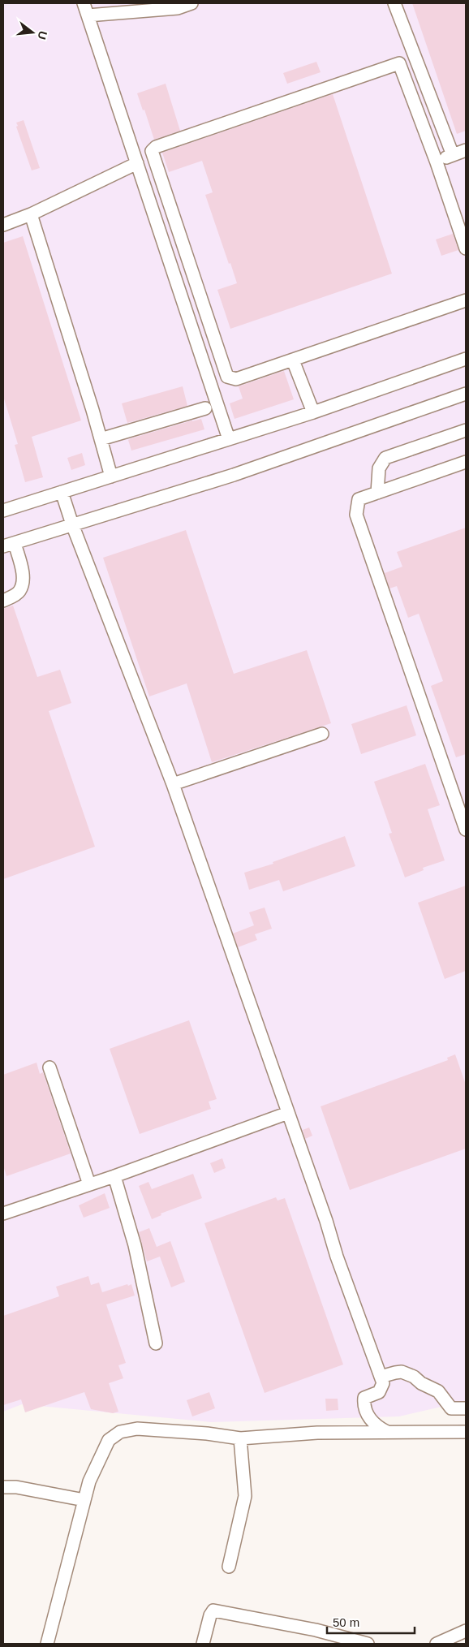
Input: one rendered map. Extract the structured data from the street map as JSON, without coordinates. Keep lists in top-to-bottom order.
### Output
{
  "scale_bar": "50 m",
  "north": "right"
}
